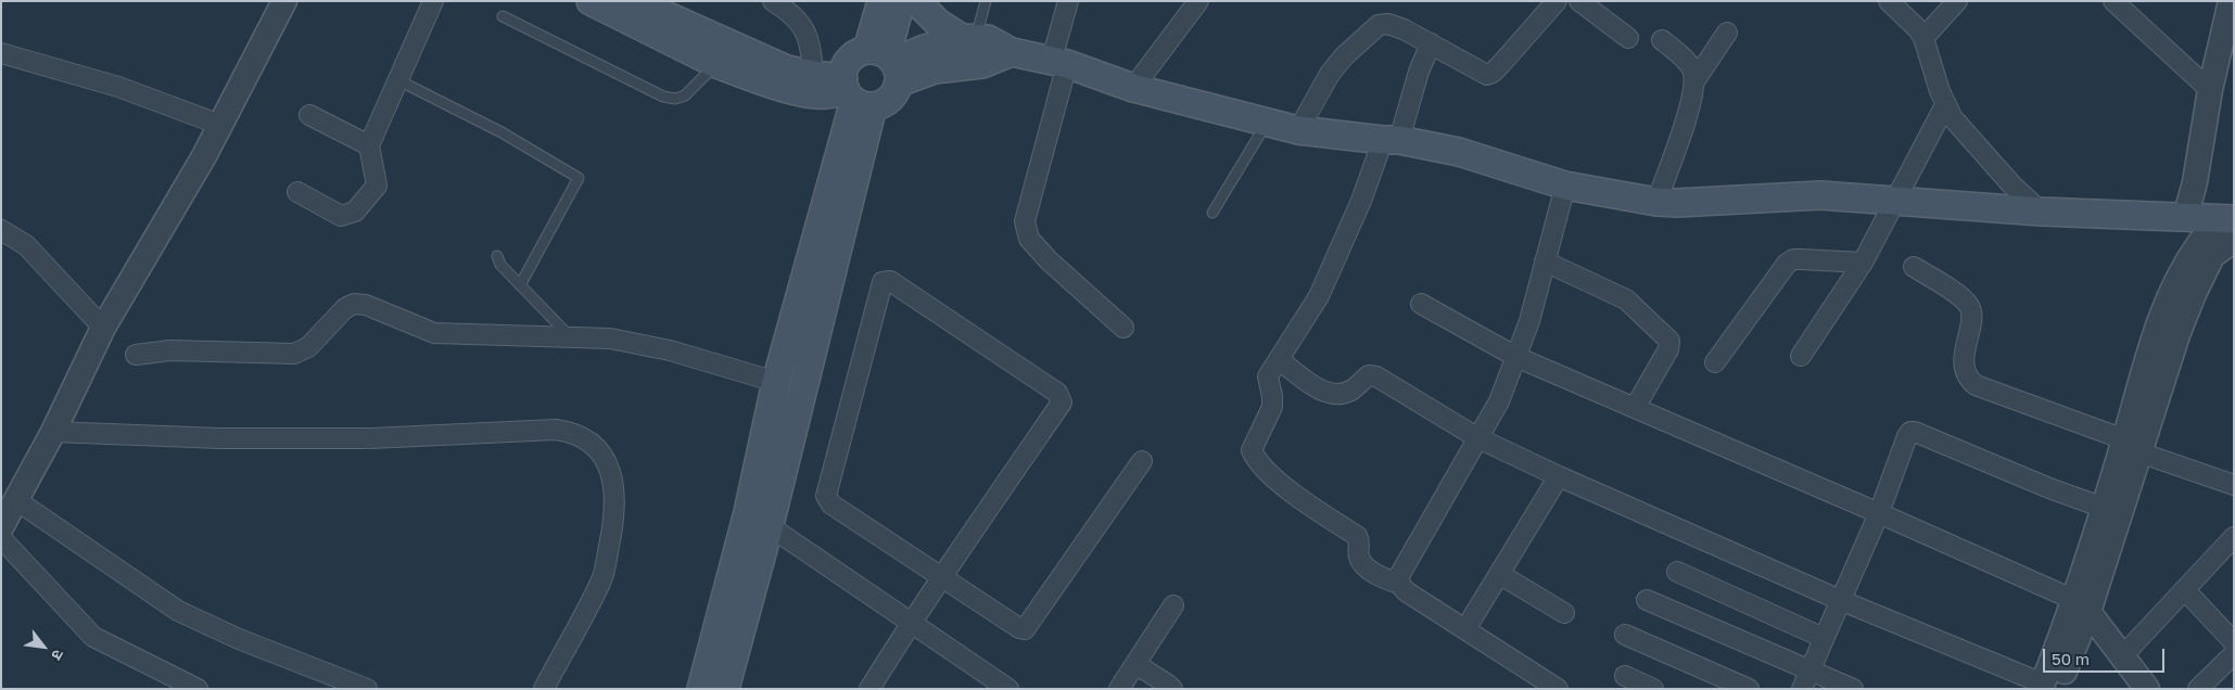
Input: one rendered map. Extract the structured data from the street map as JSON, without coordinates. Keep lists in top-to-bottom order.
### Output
{
  "scale_bar": "50 m",
  "north": "bottom right"
}
